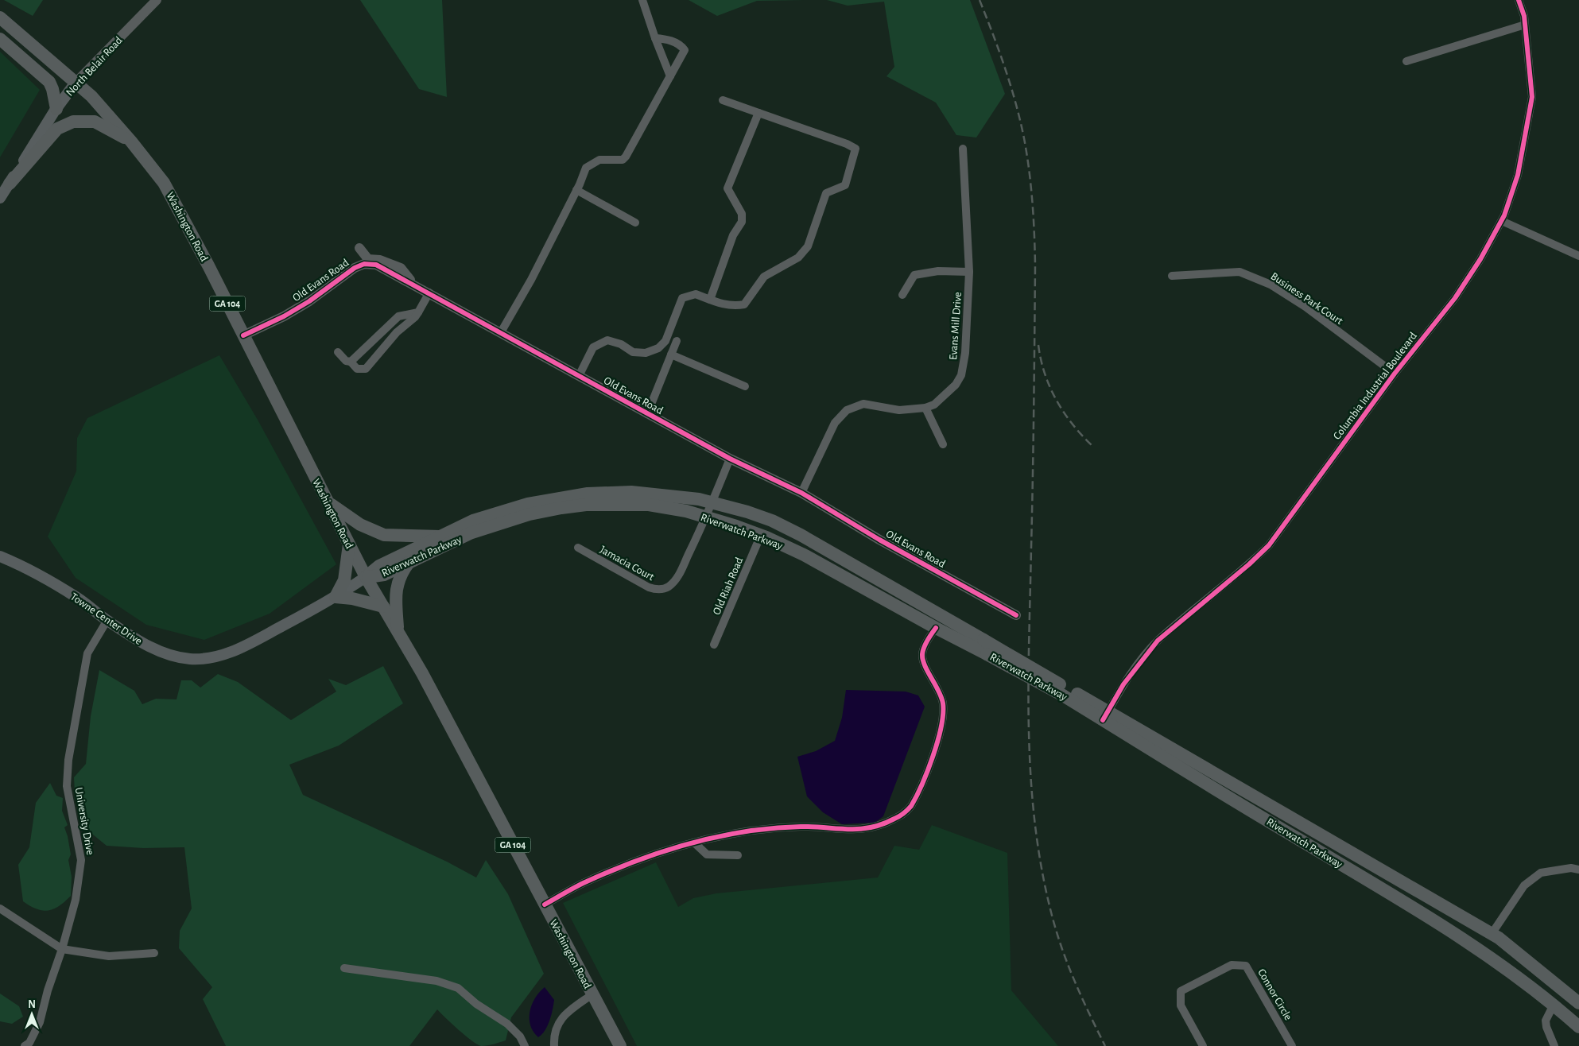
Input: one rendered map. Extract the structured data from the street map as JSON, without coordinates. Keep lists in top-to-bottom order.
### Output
{
  "streets": {
    "main road": [
      "North Belair Road",
      "Washington Road",
      "GA 104",
      "Riverwatch Parkway",
      "Towne Center Drive"
    ],
    "street": [
      "Old Evans Road",
      "Business Park Court",
      "Evans Mill Drive",
      "Columbia Industrial Boulevard",
      "Jamacia Court",
      "Old Riah Road",
      "University Drive",
      "Connor Circle"
    ]
  },
  "crossings": [
    ["North Belair Road", "Washington Road"],
    ["Washington Road", "Old Evans Road"],
    ["Washington Road", "Riverwatch Parkway"],
    ["Washington Road", "Towne Center Drive"],
    ["Old Evans Road", "Evans Mill Drive"],
    ["Old Evans Road", "Jamacia Court"],
    ["Business Park Court", "Columbia Industrial Boulevard"],
    ["Columbia Industrial Boulevard", "Riverwatch Parkway"],
    ["Riverwatch Parkway", "Jamacia Court"],
    ["Riverwatch Parkway", "Old Riah Road"],
    ["Riverwatch Parkway", "Towne Center Drive"],
    ["Towne Center Drive", "University Drive"]
  ],
  "north": "top"
}
